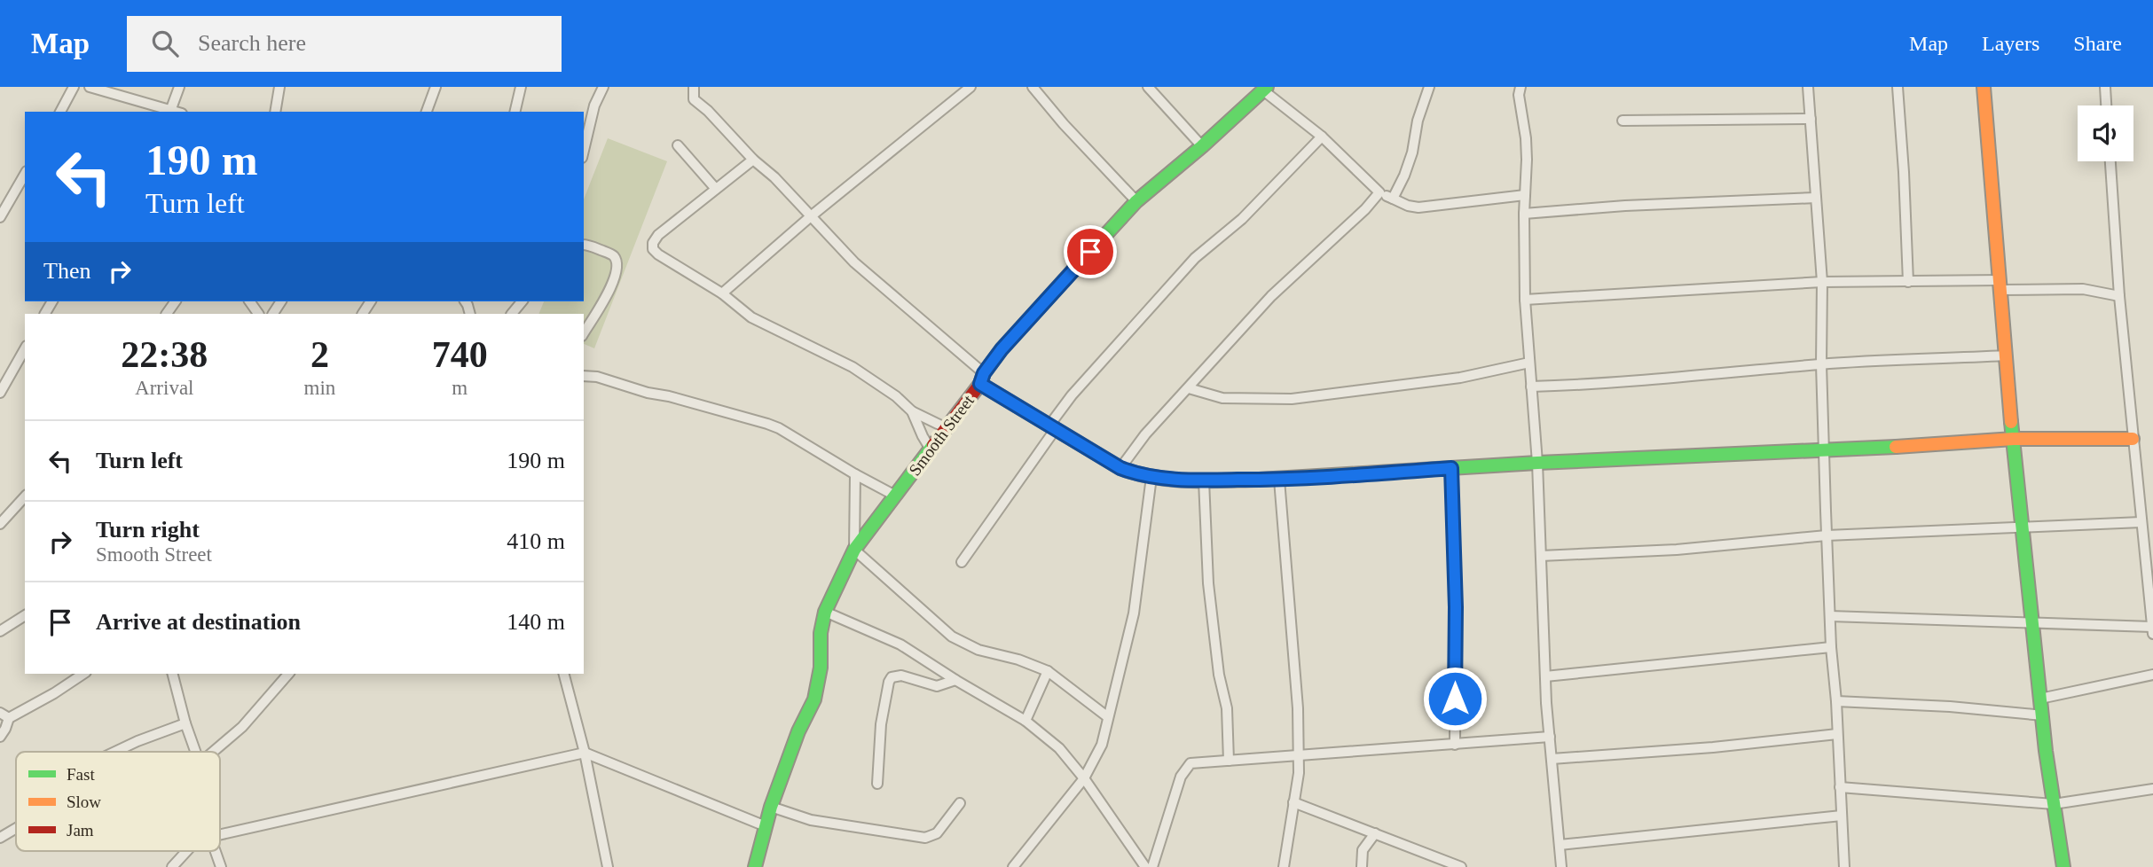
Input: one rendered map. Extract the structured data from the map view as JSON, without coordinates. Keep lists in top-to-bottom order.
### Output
{
  "streets": {
    "street": ["Smooth Street"]
  },
  "legend": ["Fast", "Slow", "Jam"],
  "page": {
    "header": "Map",
    "search": "Search here",
    "nav": ["Map", "Layers", "Share"],
    "turn": ["190 m", "Turn left"],
    "then": "Then",
    "eta": [
      "22:38",
      "Arrival",
      "2",
      "min",
      "740",
      "m"
    ],
    "list": [
      {
        "name": "Turn left",
        "value": "190 m"
      },
      {
        "name": "Turn right",
        "note": "Smooth Street",
        "value": "410 m"
      },
      {
        "name": "Arrive at destination",
        "value": "140 m"
      }
    ]
  }
}
